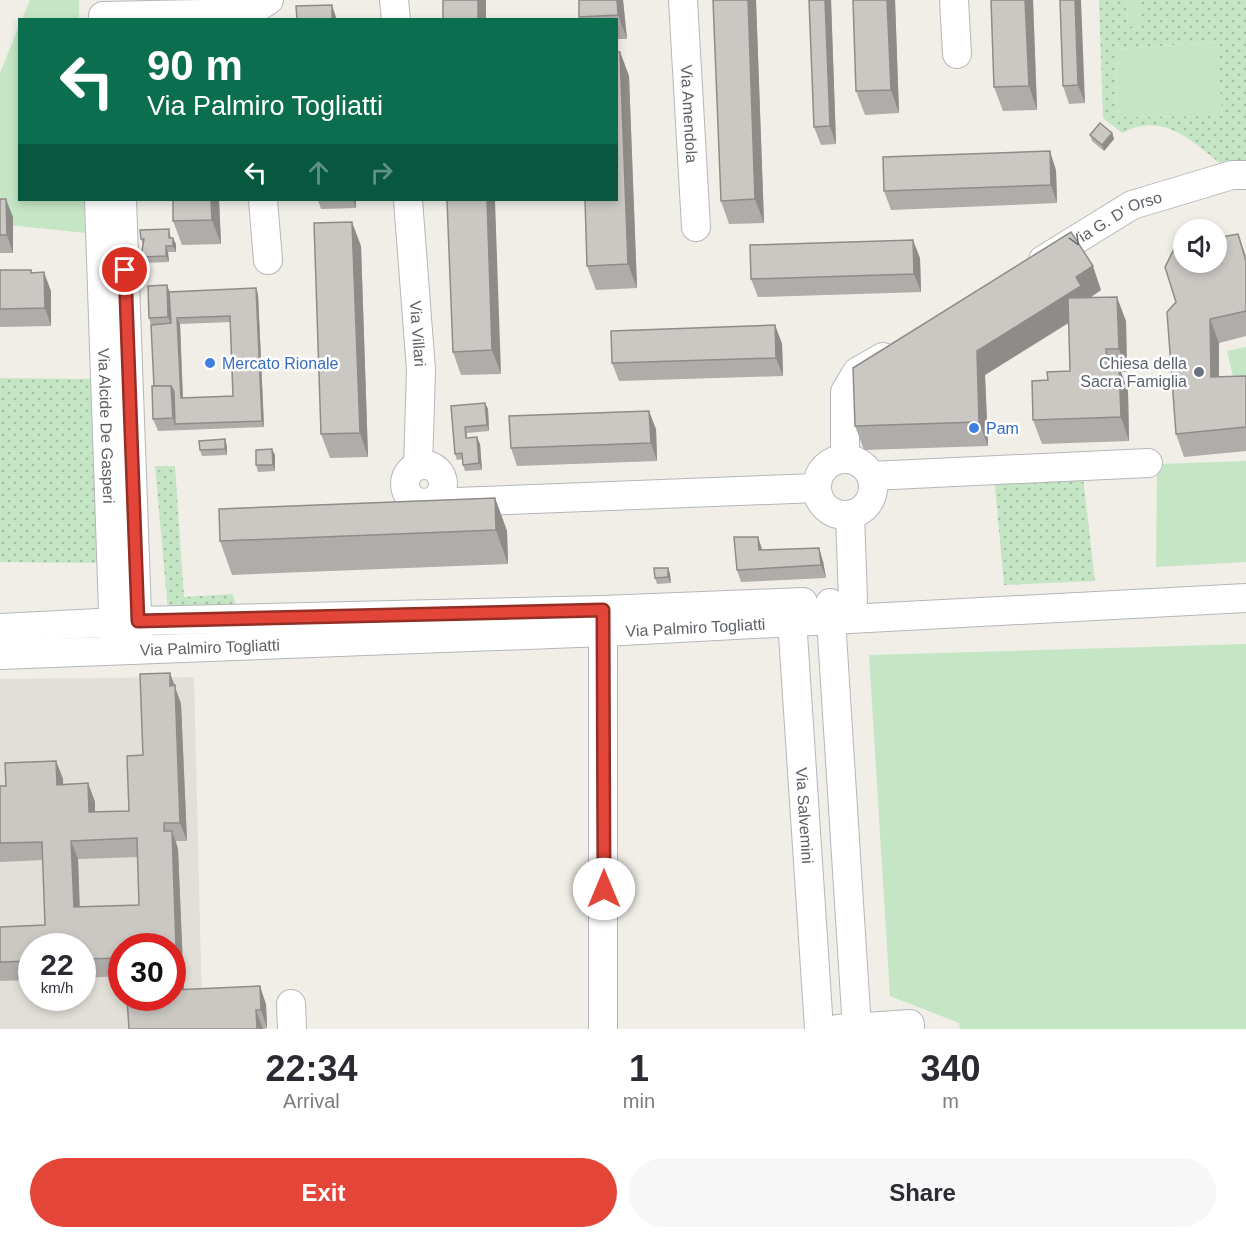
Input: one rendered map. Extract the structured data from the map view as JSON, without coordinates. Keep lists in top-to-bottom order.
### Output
{
  "streets": {
    "street": [
      "Via Amendola",
      "Via G. D' Orso",
      "Via Villari",
      "Via Alcide De Gasperi",
      "Via Palmiro Togliatti",
      "Via Salvemini"
    ]
  },
  "crossings": [
    ["Via Alcide De Gasperi", "Via Palmiro Togliatti"],
    ["Via Palmiro Togliatti", "Via Salvemini"]
  ],
  "places": ["Mercato Rionale", "Chiesa della Sacra Famiglia", "Pam"],
  "page": {
    "turn": ["90 m", "Via Palmiro Togliatti"],
    "speed": "22 km/h",
    "limit": "30",
    "eta": [
      "22:34",
      "Arrival",
      "1",
      "min",
      "340",
      "m"
    ],
    "buttons": ["Exit", "Share"]
  }
}
